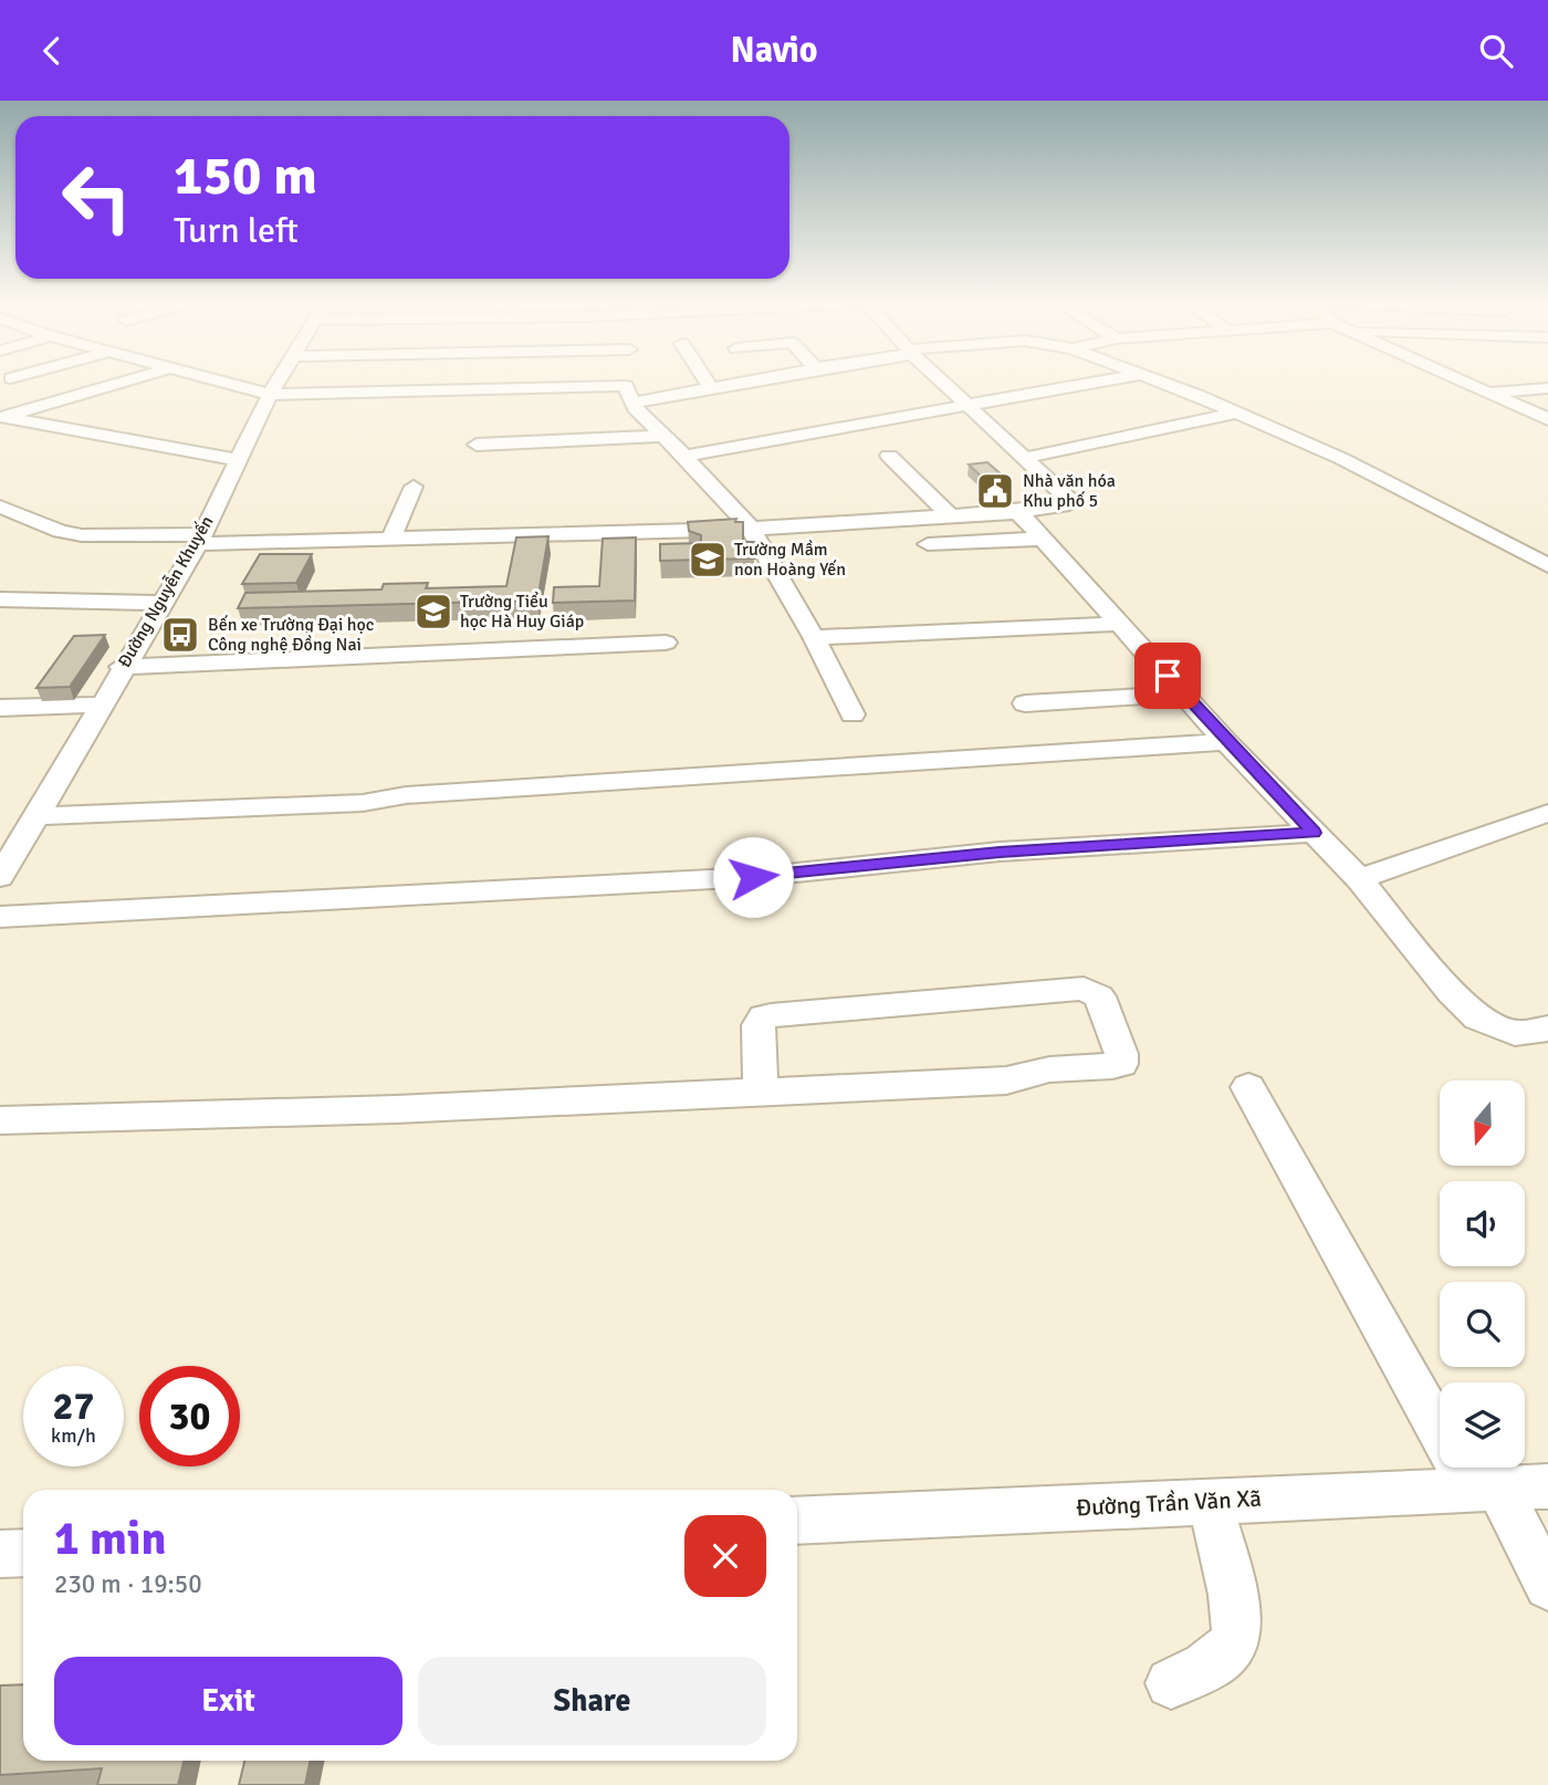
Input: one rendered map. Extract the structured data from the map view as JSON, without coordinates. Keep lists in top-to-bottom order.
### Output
{
  "streets": {
    "street": ["Đường Nguyễn Khuyến", "Đường Trần Văn Xã"]
  },
  "places": {
    "public building": ["Nhà văn hóa Khu phố 5"],
    "school or university": ["Trường Mầm non Hoàng Yến", "Trường Tiểu học Hà Huy Giáp"],
    "bus stop": ["Bến xe Trường Đại học Công nghệ Đồng Nai"]
  },
  "north": "bottom",
  "page": {
    "header": "Navio",
    "turn": ["150 m", "Turn left"],
    "speed": "27 km/h",
    "limit": "30",
    "heading": ["1 min", "230 m · 19:50"],
    "buttons": ["Exit", "Share"]
  }
}
